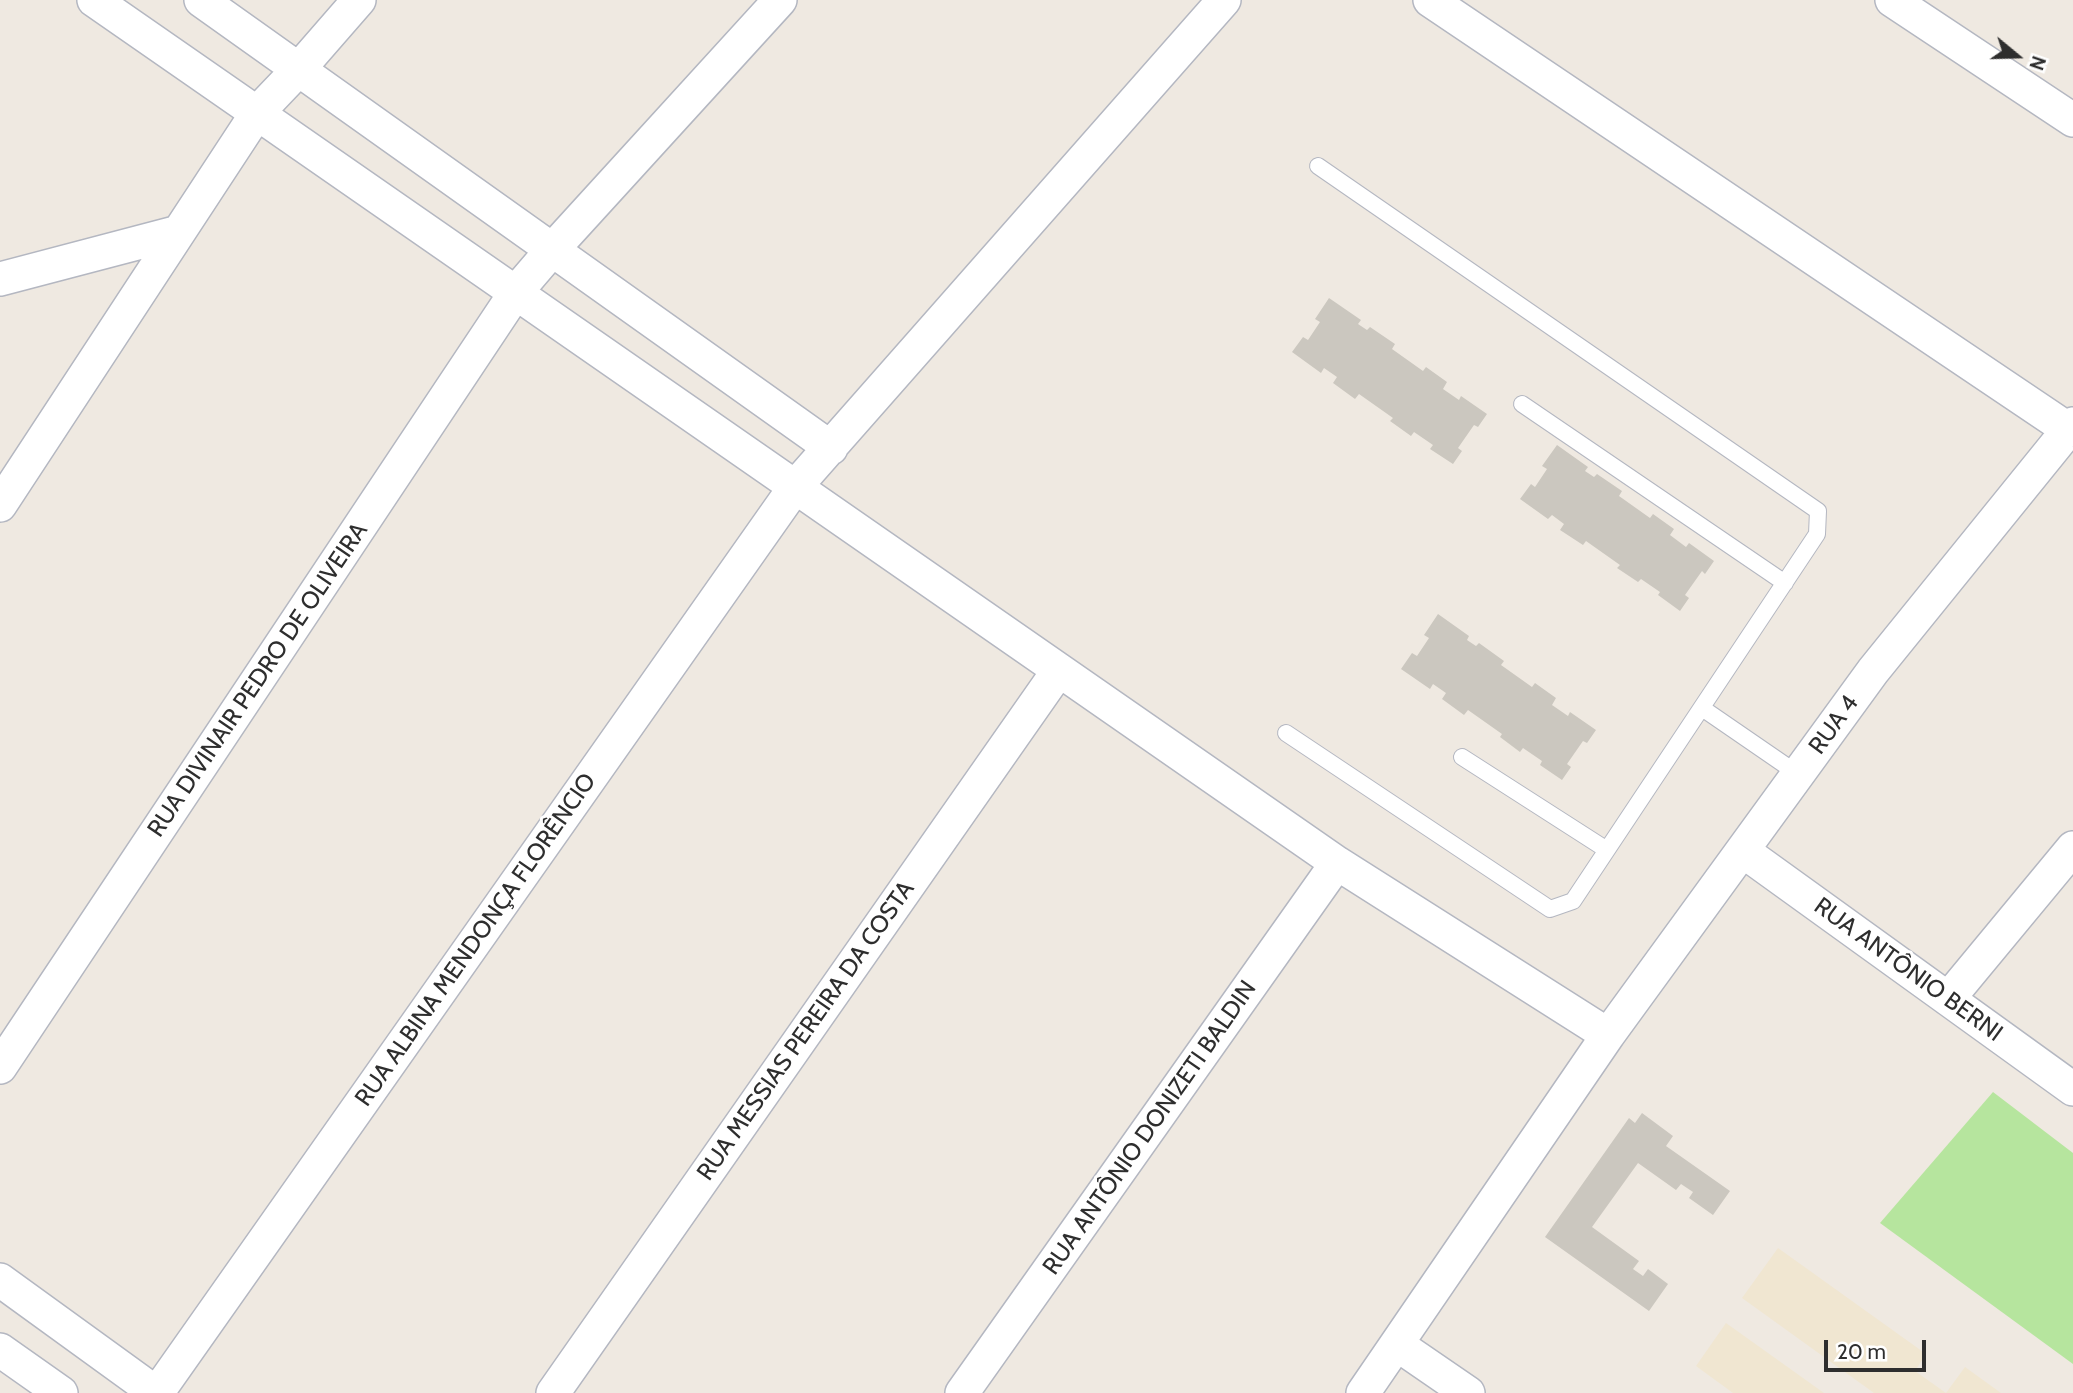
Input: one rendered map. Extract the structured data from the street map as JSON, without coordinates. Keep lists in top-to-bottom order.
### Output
{
  "streets": {
    "street": [
      "RUA DIVINAIR PEDRO DE OLIVEIRA",
      "RUA 4",
      "RUA ALBINA MENDONÇA FLORÊNCIO",
      "RUA ANTÔNIO BERNI",
      "RUA MESSIAS PEREIRA DA COSTA",
      "RUA ANTÔNIO DONIZETI BALDIN"
    ]
  },
  "crossings": [
    ["RUA 4", "RUA ANTÔNIO BERNI"]
  ],
  "scale_bar": "20 m",
  "north": "right"
}
